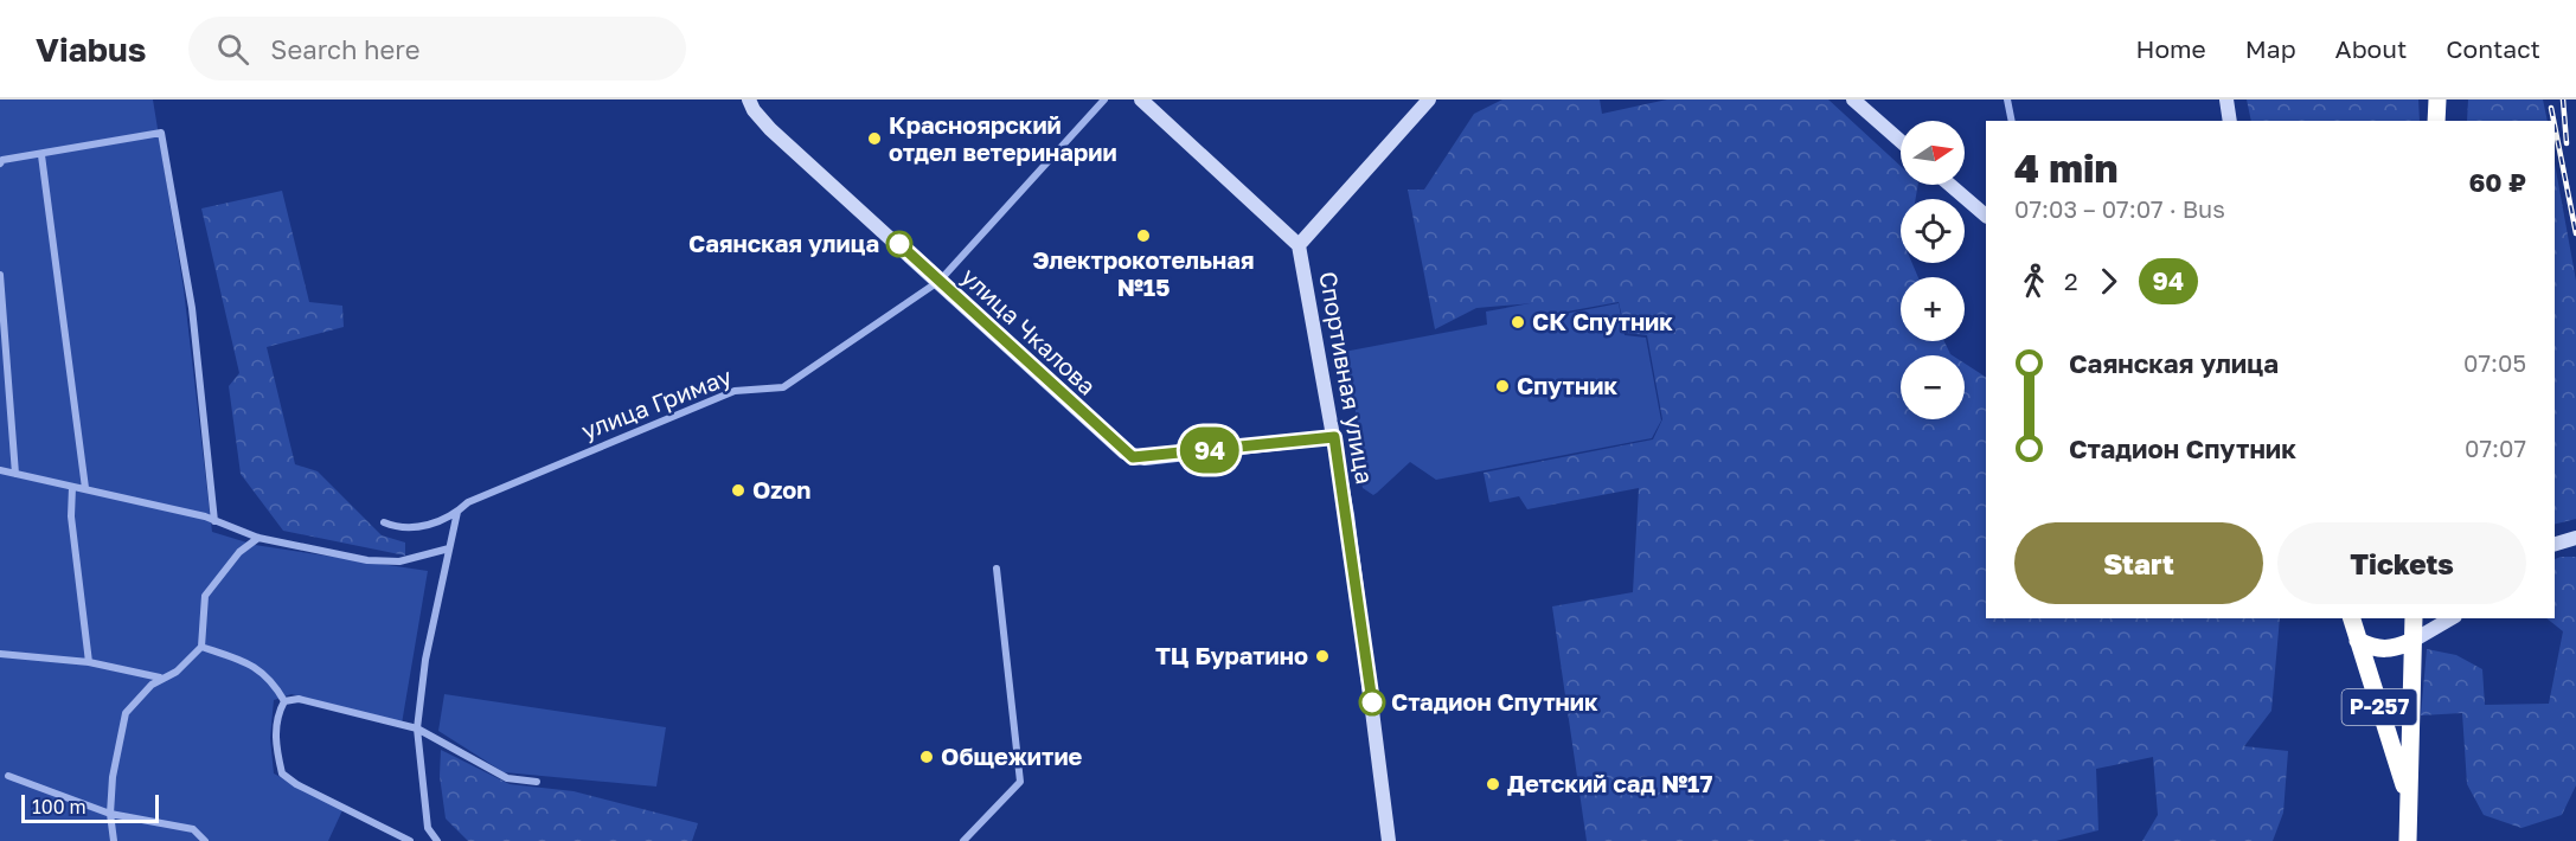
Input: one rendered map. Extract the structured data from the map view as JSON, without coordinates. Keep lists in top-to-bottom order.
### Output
{
  "streets": {
    "highway": ["Р-257"],
    "main road": ["улица Чкалова", "Спортивная улица"],
    "street": ["улица Гримау"]
  },
  "crossings": [
    ["улица Чкалова", "Спортивная улица"],
    ["улица Чкалова", "улица Гримау"]
  ],
  "places": [
    "Красноярский отдел ветеринарии",
    "Электрокотельная №15",
    "Саянская улица",
    "СК Спутник",
    "Спутник",
    "Ozon",
    "ТЦ Буратино",
    "Стадион Спутник",
    "Общежитие",
    "Детский сад №17"
  ],
  "lines": ["bus line 94"],
  "scale_bar": "100 m",
  "north": "right",
  "page": {
    "header": "Viabus",
    "search": "Search here",
    "nav": [
      "Home",
      "Map",
      "About",
      "Contact"
    ],
    "on_map": "94",
    "map_buttons": ["+", "−"],
    "heading": ["4 min", "07:03 – 07:07 · Bus", "60 ₽"],
    "legs": ["2", "94"],
    "list": [
      {
        "name": "Саянская улица",
        "value": "07:05"
      },
      {
        "name": "Стадион Спутник",
        "value": "07:07"
      }
    ],
    "buttons": ["Start", "Tickets"],
    "scale": "100 m"
  }
}
